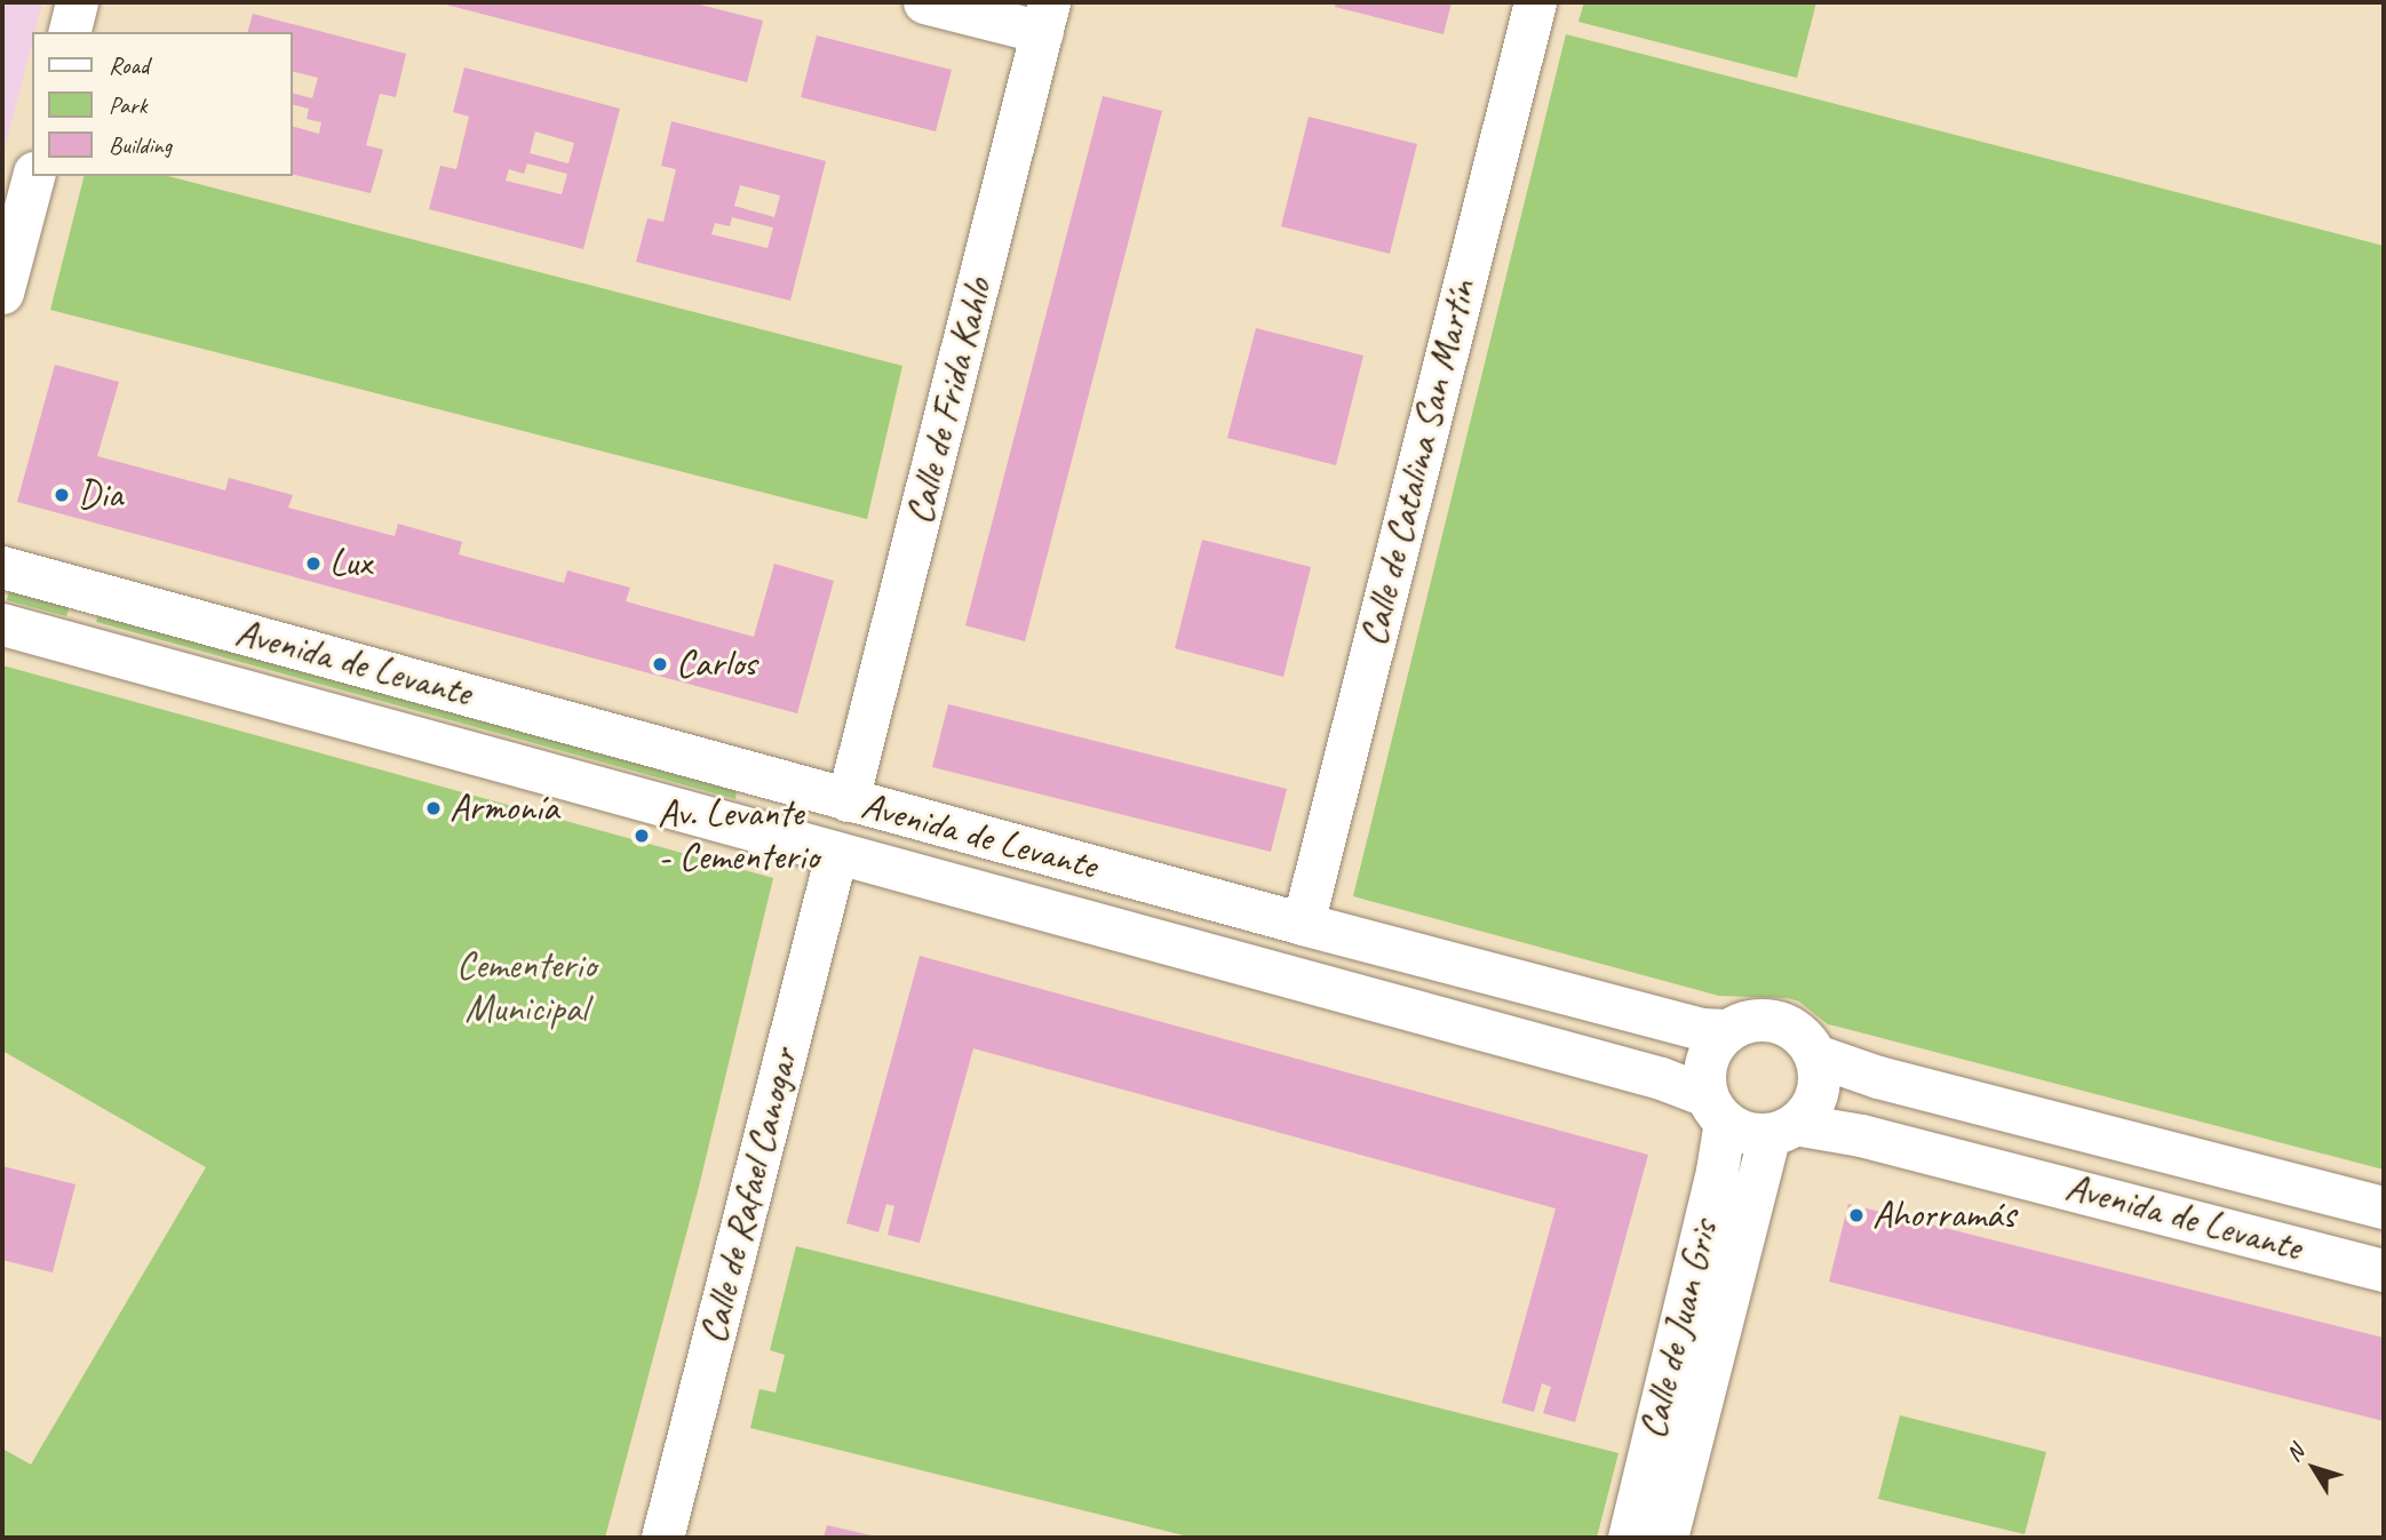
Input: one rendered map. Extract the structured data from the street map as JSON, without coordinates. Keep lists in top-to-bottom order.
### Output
{
  "streets": {
    "street": [
      "Calle de Frida Kahlo",
      "Calle de Catalina San Martín",
      "Avenida de Levante",
      "Calle de Rafael Canogar",
      "Calle de Juan Gris"
    ]
  },
  "crossings": [
    ["Calle de Frida Kahlo", "Avenida de Levante"],
    ["Calle de Catalina San Martín", "Avenida de Levante"],
    ["Avenida de Levante", "Calle de Rafael Canogar"],
    ["Avenida de Levante", "Calle de Juan Gris"]
  ],
  "parks": ["Cementerio Municipal"],
  "places": [
    "Dia",
    "Lux",
    "Carlos",
    "Armonía",
    "Av. Levante - Cementerio",
    "Ahorramás"
  ],
  "legend": ["Road", "Park", "Building"],
  "north": "top left"
}
